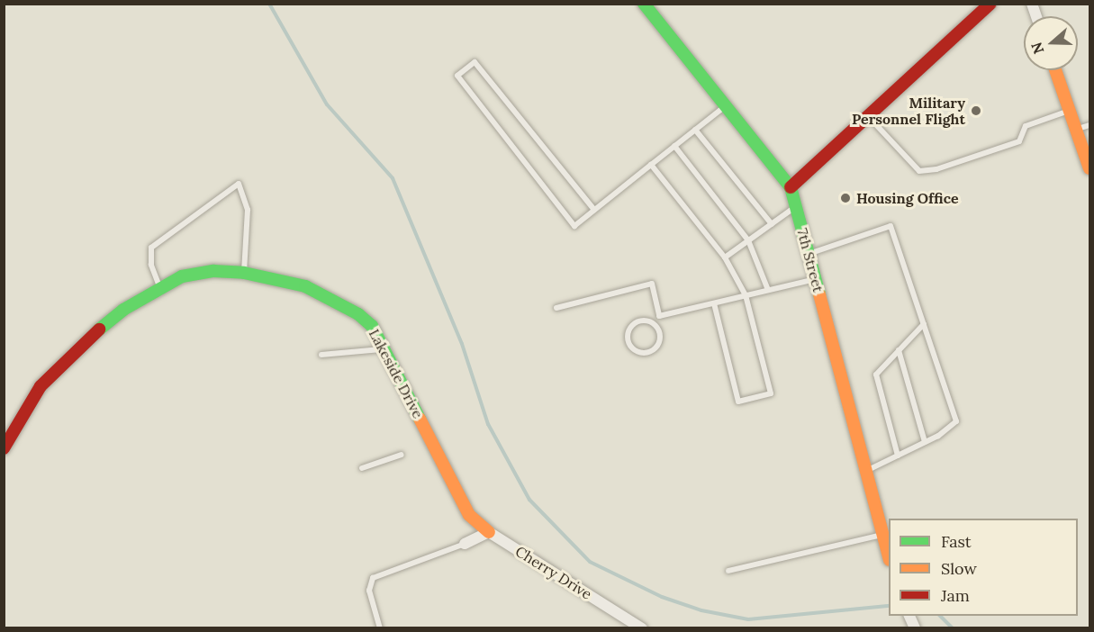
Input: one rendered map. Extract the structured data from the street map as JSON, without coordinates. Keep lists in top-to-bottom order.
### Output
{
  "streets": {
    "street": ["7th Street", "Lakeside Drive", "Cherry Drive"]
  },
  "crossings": [
    ["Lakeside Drive", "Cherry Drive"]
  ],
  "places": ["Military Personnel Flight", "Housing Office"],
  "legend": ["Fast", "Slow", "Jam"],
  "north": "left"
}
